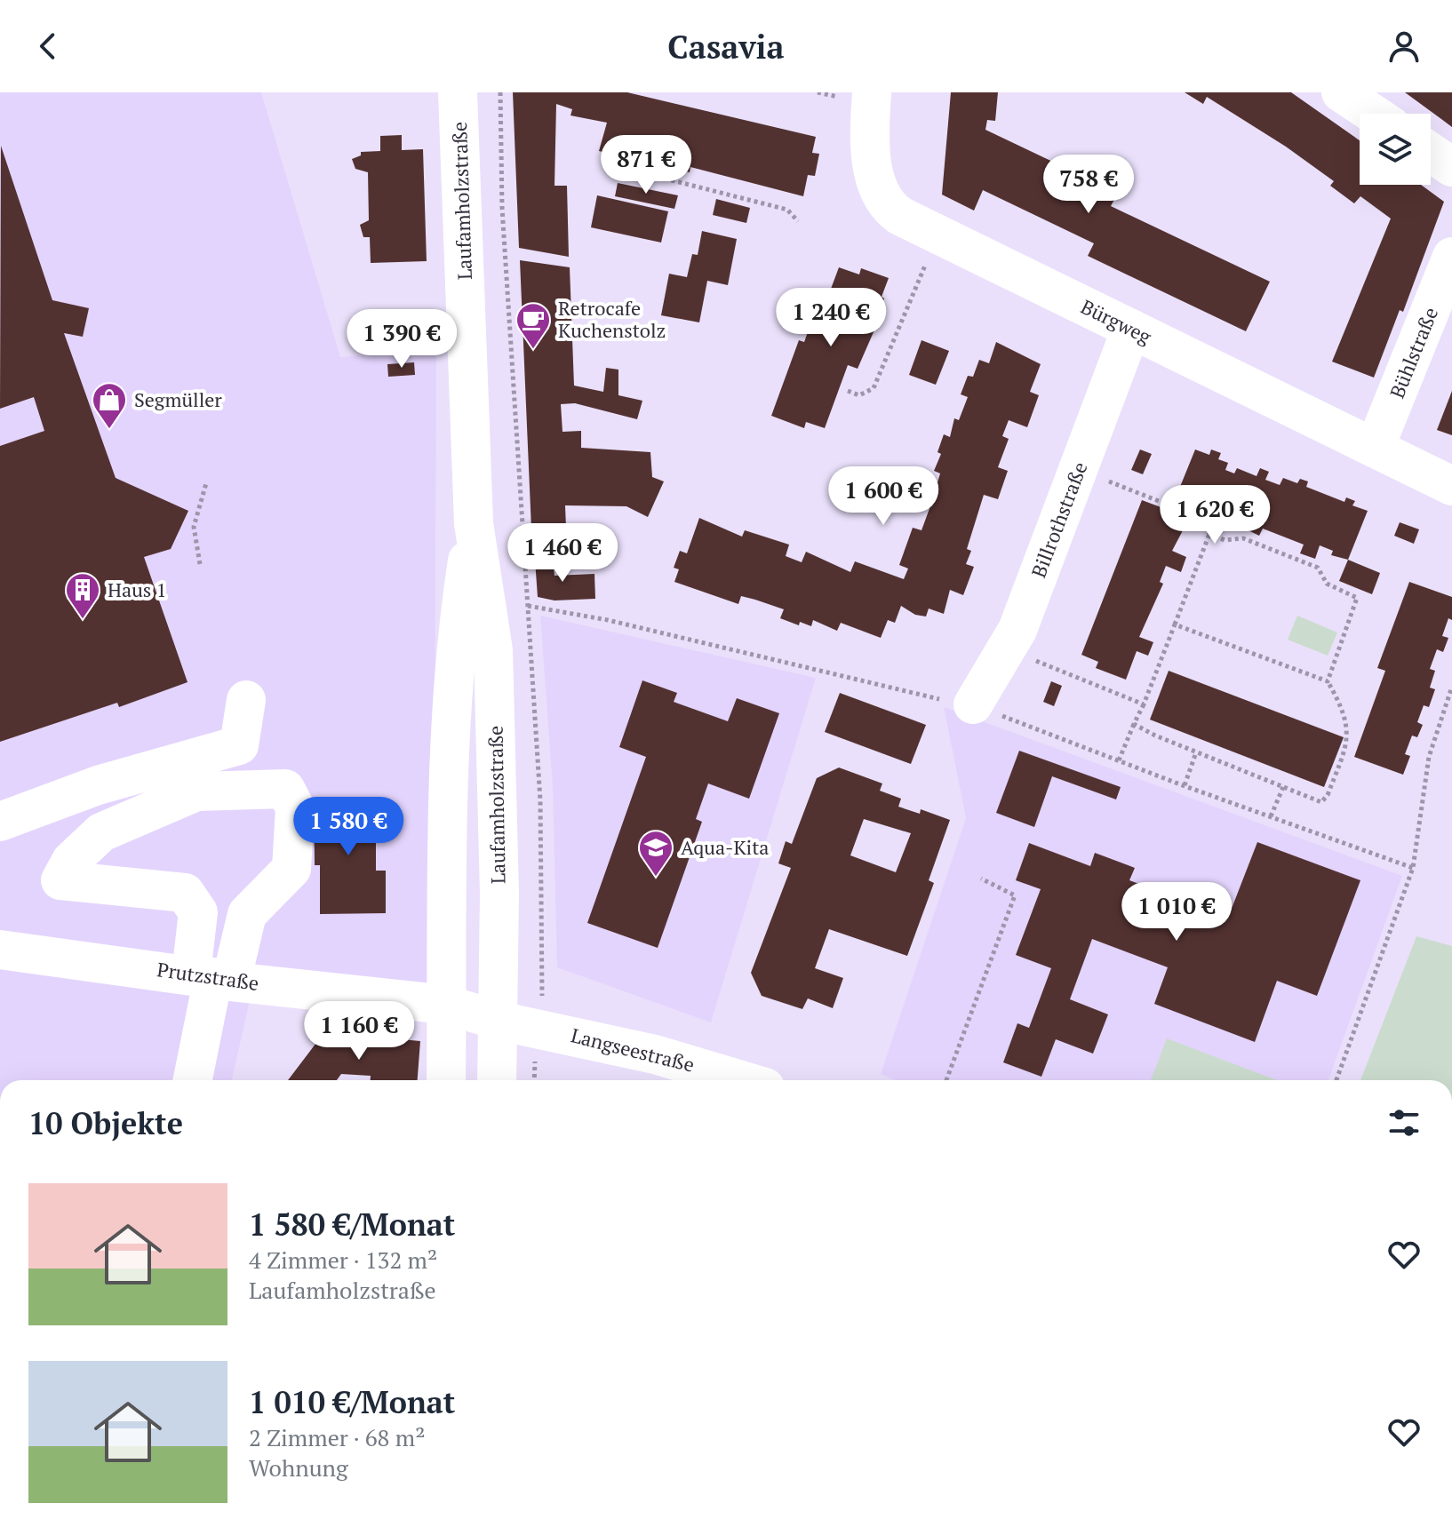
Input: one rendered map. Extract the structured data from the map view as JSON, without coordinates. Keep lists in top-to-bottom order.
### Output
{
  "streets": {
    "street": [
      "Laufamholzstraße",
      "Bürgweg",
      "Bühlstraße",
      "Billrothstraße",
      "Prutzstraße",
      "Langseestraße"
    ]
  },
  "crossings": [
    ["Laufamholzstraße", "Prutzstraße"],
    ["Laufamholzstraße", "Langseestraße"],
    ["Bürgweg", "Bühlstraße"],
    ["Bürgweg", "Billrothstraße"],
    ["Prutzstraße", "Langseestraße"]
  ],
  "places": {
    "cafe": ["Retrocafe Kuchenstolz"],
    "shop": ["Segmüller"],
    "building": ["Haus 1"],
    "school or university": ["Aqua-Kita"]
  },
  "page": {
    "header": "Casavia",
    "price": [
      "871 €",
      "758 €",
      "1 240 €",
      "1 390 €",
      "1 600 €",
      "1 620 €",
      "1 460 €",
      "1 580 €",
      "1 010 €",
      "1 160 €"
    ],
    "heading": "10 Objekte",
    "list": [
      {
        "name": "1 580 €/Monat",
        "note": "4 Zimmer · 132 m² · Laufamholzstraße"
      },
      {
        "name": "1 010 €/Monat",
        "note": "2 Zimmer · 68 m² · Wohnung"
      }
    ]
  }
}
